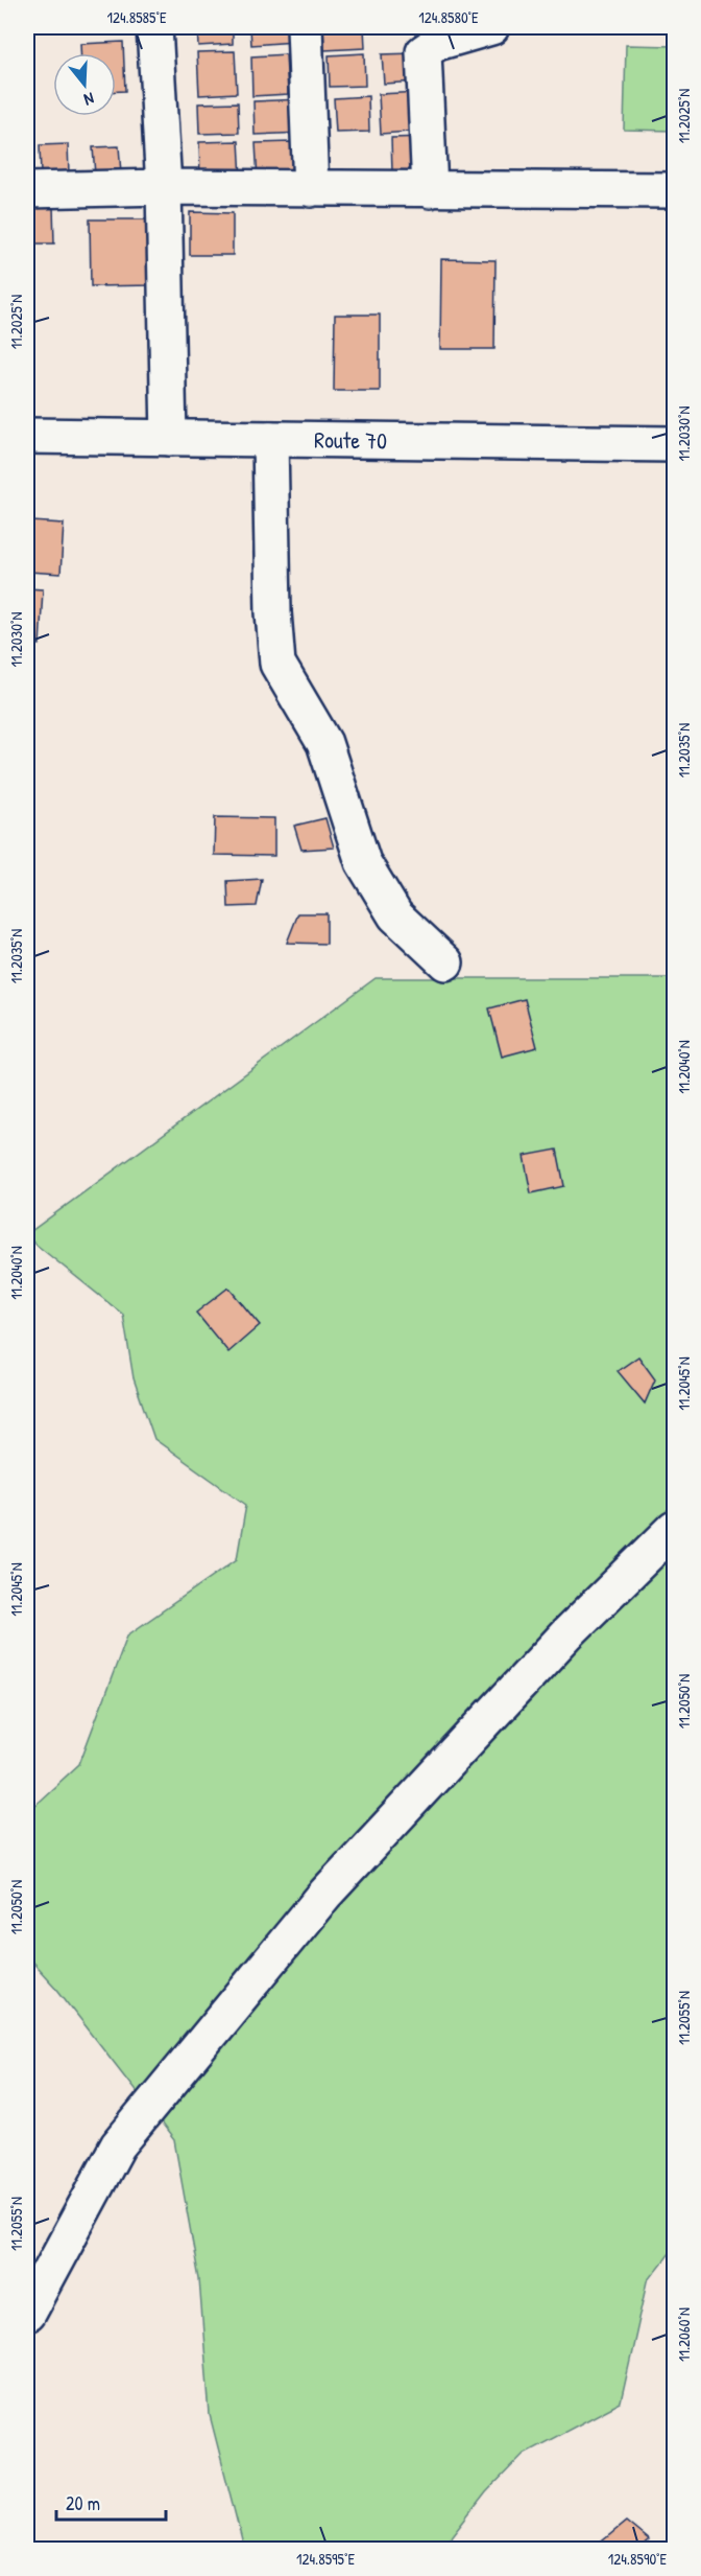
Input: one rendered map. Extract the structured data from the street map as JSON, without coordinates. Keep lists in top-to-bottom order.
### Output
{
  "streets": {
    "main road": ["Route 70"]
  },
  "scale_bar": "20 m",
  "north": "bottom",
  "coordinates": [
    "124.8585°E",
    "124.8580°E",
    "11.2025°N",
    "11.2030°N",
    "11.2035°N",
    "11.2040°N",
    "11.2045°N",
    "11.2050°N",
    "11.2055°N",
    "11.2060°N",
    "124.8595°E",
    "124.8590°E"
  ]
}
